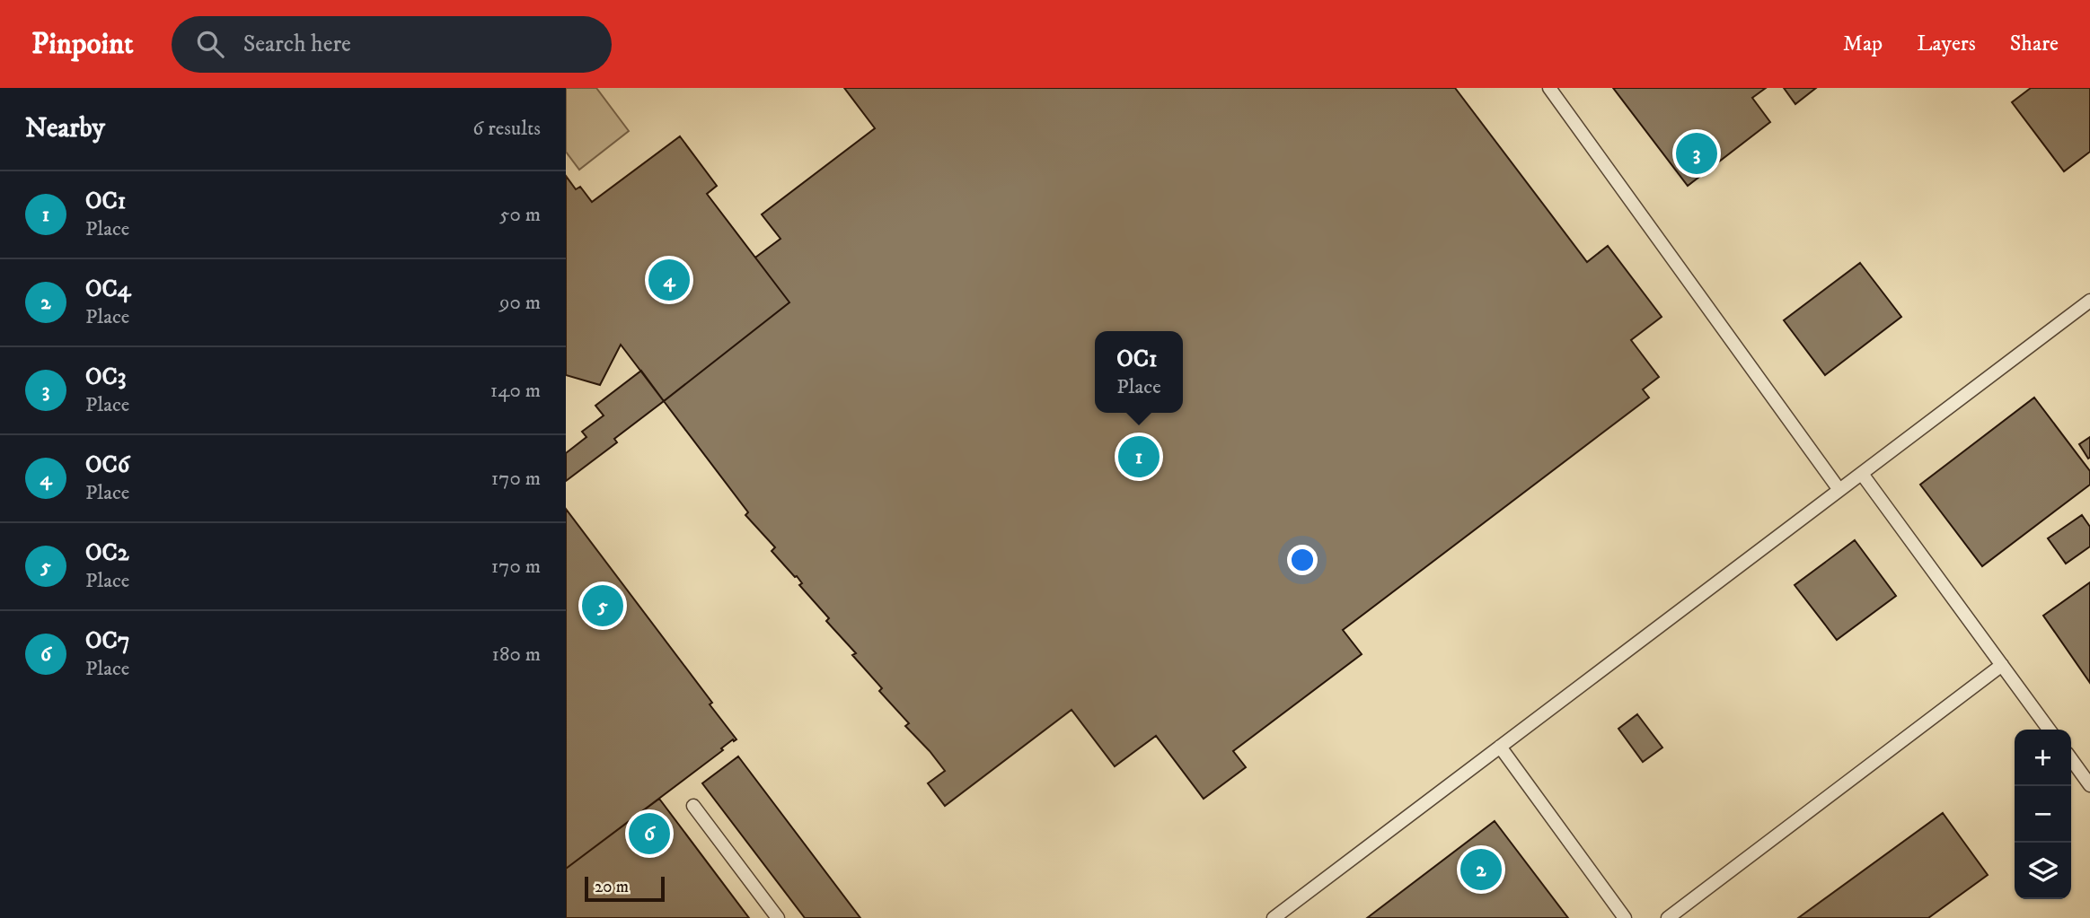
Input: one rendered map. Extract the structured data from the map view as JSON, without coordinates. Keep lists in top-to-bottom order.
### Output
{
  "scale_bar": "20 m",
  "page": {
    "header": "Pinpoint",
    "search": "Search here",
    "nav": ["Map", "Layers", "Share"],
    "heading": ["Nearby", "6 results"],
    "pins": [
      "3",
      "4",
      "1",
      "5",
      "6",
      "2"
    ],
    "list": [
      {
        "mark": "1",
        "name": "OC1",
        "note": "Place",
        "value": "50 m"
      },
      {
        "mark": "2",
        "name": "OC4",
        "note": "Place",
        "value": "90 m"
      },
      {
        "mark": "3",
        "name": "OC3",
        "note": "Place",
        "value": "140 m"
      },
      {
        "mark": "4",
        "name": "OC6",
        "note": "Place",
        "value": "170 m"
      },
      {
        "mark": "5",
        "name": "OC2",
        "note": "Place",
        "value": "170 m"
      },
      {
        "mark": "6",
        "name": "OC7",
        "note": "Place",
        "value": "180 m"
      }
    ],
    "popup": ["OC1", "Place"],
    "map_buttons": ["+", "−"],
    "scale": "20 m"
  }
}
